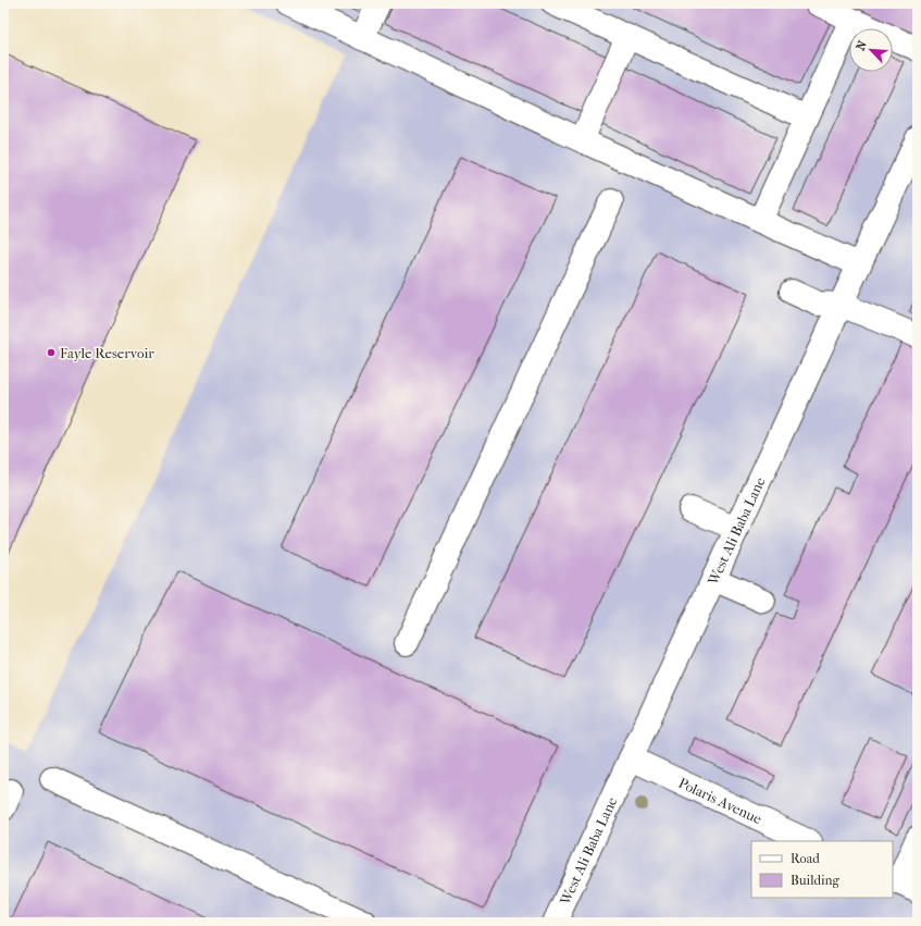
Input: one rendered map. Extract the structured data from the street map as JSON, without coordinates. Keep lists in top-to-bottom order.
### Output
{
  "streets": {
    "street": ["West Ali Baba Lane", "Polaris Avenue"]
  },
  "crossings": [
    ["West Ali Baba Lane", "Polaris Avenue"]
  ],
  "places": ["Fayle Reservoir"],
  "legend": ["Road", "Building"],
  "north": "top left"
}
